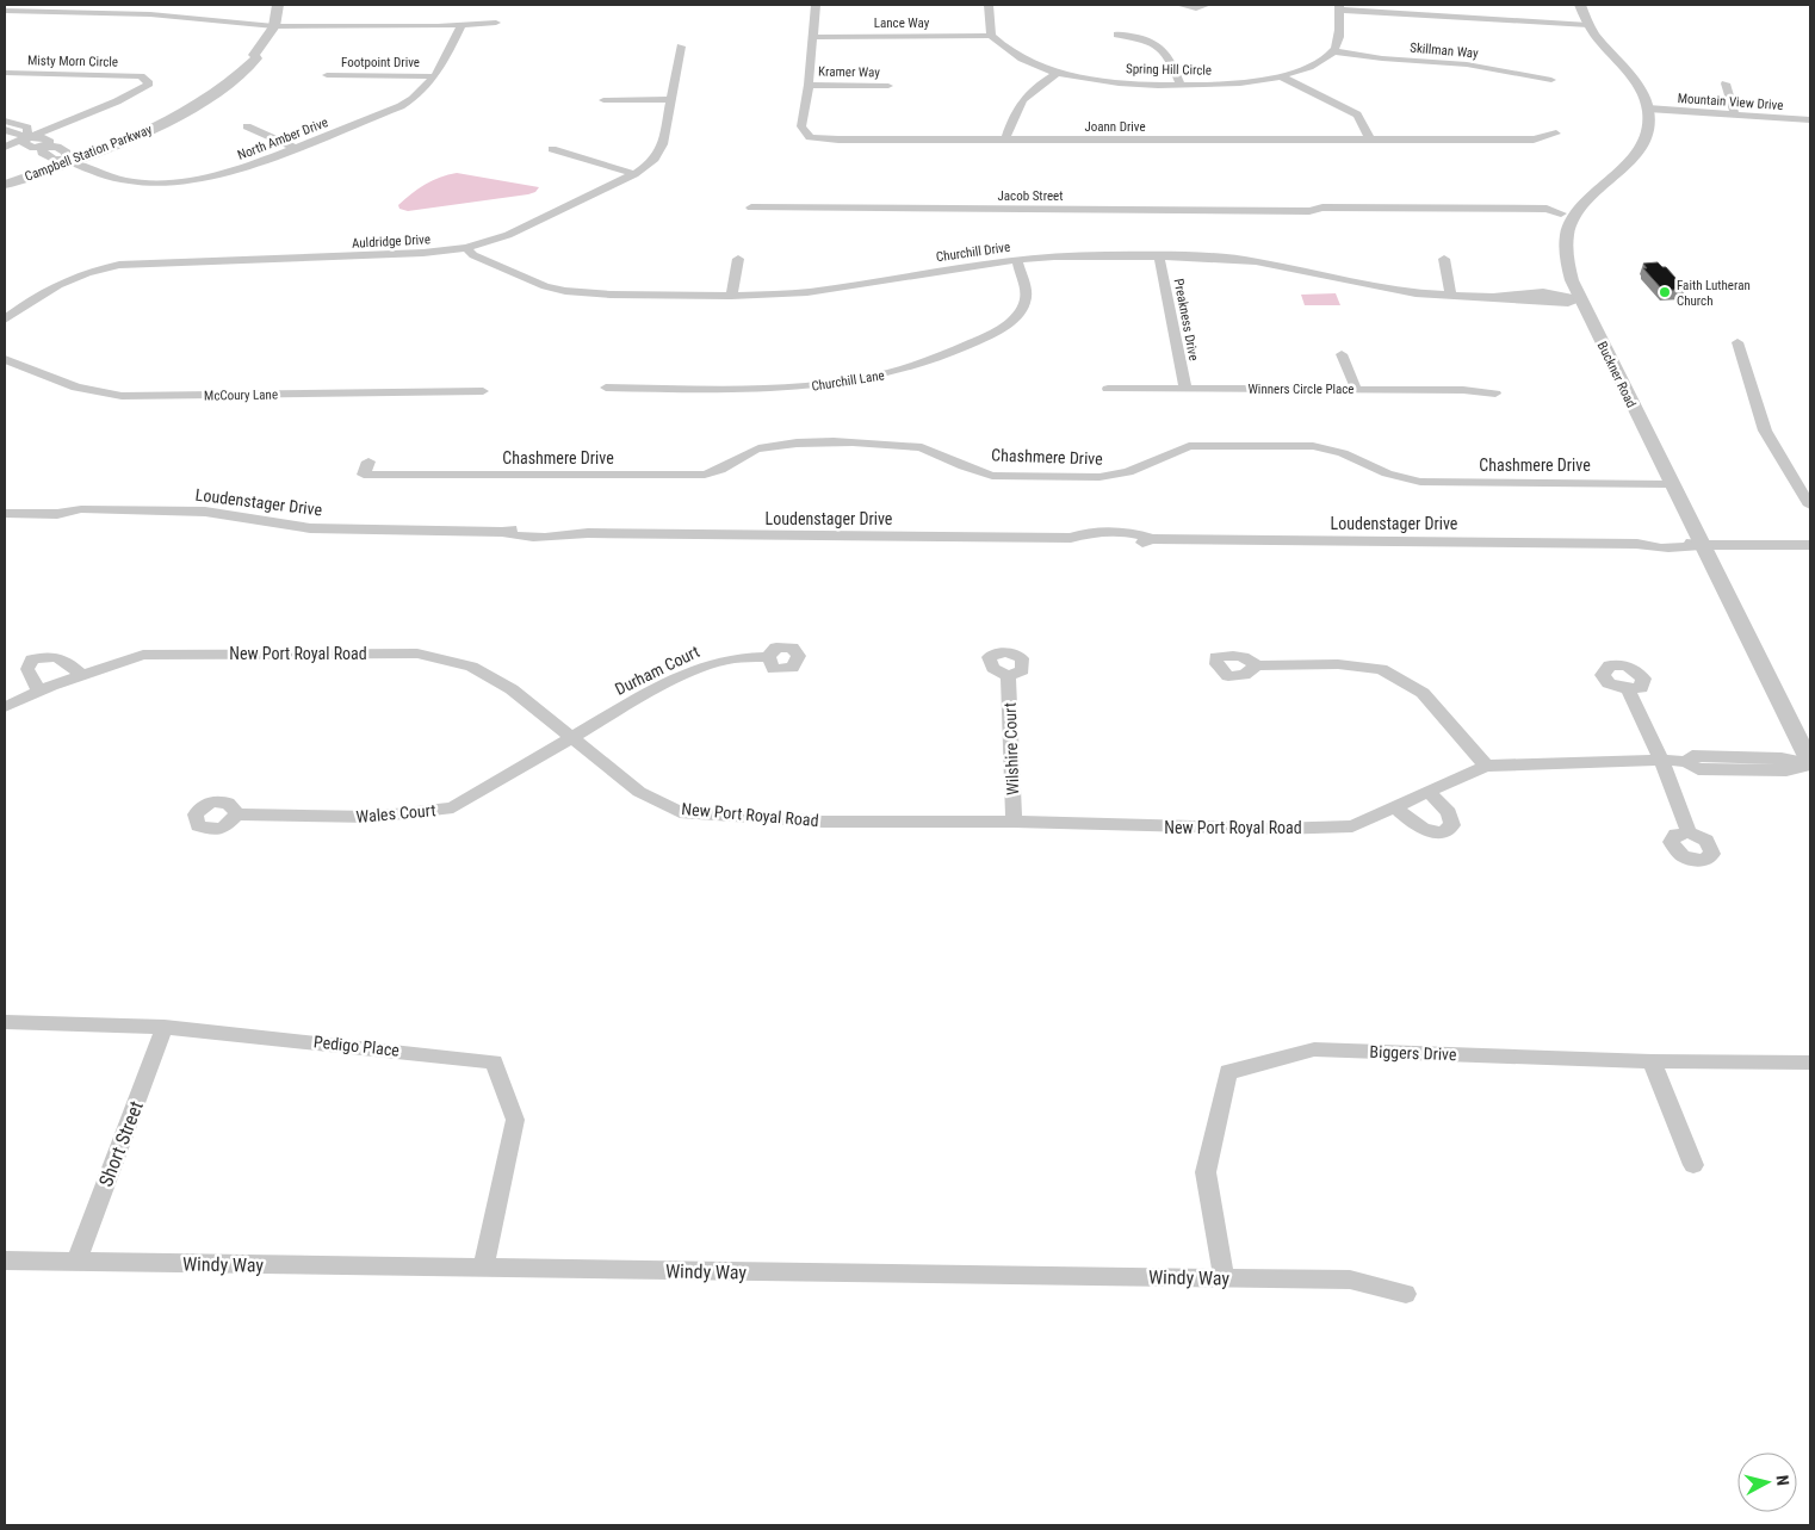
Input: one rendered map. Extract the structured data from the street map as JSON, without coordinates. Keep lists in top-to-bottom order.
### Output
{
  "streets": {
    "street": [
      "Lance Way",
      "Skillman Way",
      "Misty Morn Circle",
      "Footpoint Drive",
      "Spring Hill Circle",
      "Kramer Way",
      "Mountain View Drive",
      "Joann Drive",
      "North Amber Drive",
      "Campbell Station Parkway",
      "Jacob Street",
      "Auldridge Drive",
      "Churchill Drive",
      "Preakness Drive",
      "Buckner Road",
      "Churchill Lane",
      "Winners Circle Place",
      "McCoury Lane",
      "Chashmere Drive",
      "Loudenstager Drive",
      "New Port Royal Road",
      "Durham Court",
      "Wilshire Court",
      "Wales Court",
      "Pedigo Place",
      "Biggers Drive",
      "Short Street",
      "Windy Way"
    ]
  },
  "crossings": [
    ["Lance Way", "Spring Hill Circle"],
    ["Lance Way", "Joann Drive"],
    ["Skillman Way", "Spring Hill Circle"],
    ["Misty Morn Circle", "North Amber Drive"],
    ["Footpoint Drive", "North Amber Drive"],
    ["Kramer Way", "Joann Drive"],
    ["Mountain View Drive", "Buckner Road"],
    ["North Amber Drive", "Campbell Station Parkway"],
    ["Jacob Street", "Buckner Road"],
    ["Auldridge Drive", "Churchill Drive"],
    ["Churchill Drive", "Preakness Drive"],
    ["Churchill Drive", "Buckner Road"],
    ["Churchill Drive", "Churchill Lane"],
    ["Preakness Drive", "Winners Circle Place"],
    ["Buckner Road", "Chashmere Drive"],
    ["Buckner Road", "Loudenstager Drive"],
    ["Buckner Road", "New Port Royal Road"],
    ["New Port Royal Road", "Durham Court"],
    ["New Port Royal Road", "Wilshire Court"],
    ["New Port Royal Road", "Wales Court"],
    ["Durham Court", "Wales Court"],
    ["Pedigo Place", "Short Street"],
    ["Pedigo Place", "Windy Way"],
    ["Biggers Drive", "Windy Way"],
    ["Short Street", "Windy Way"]
  ],
  "places": ["Faith Lutheran Church"],
  "north": "right"
}
